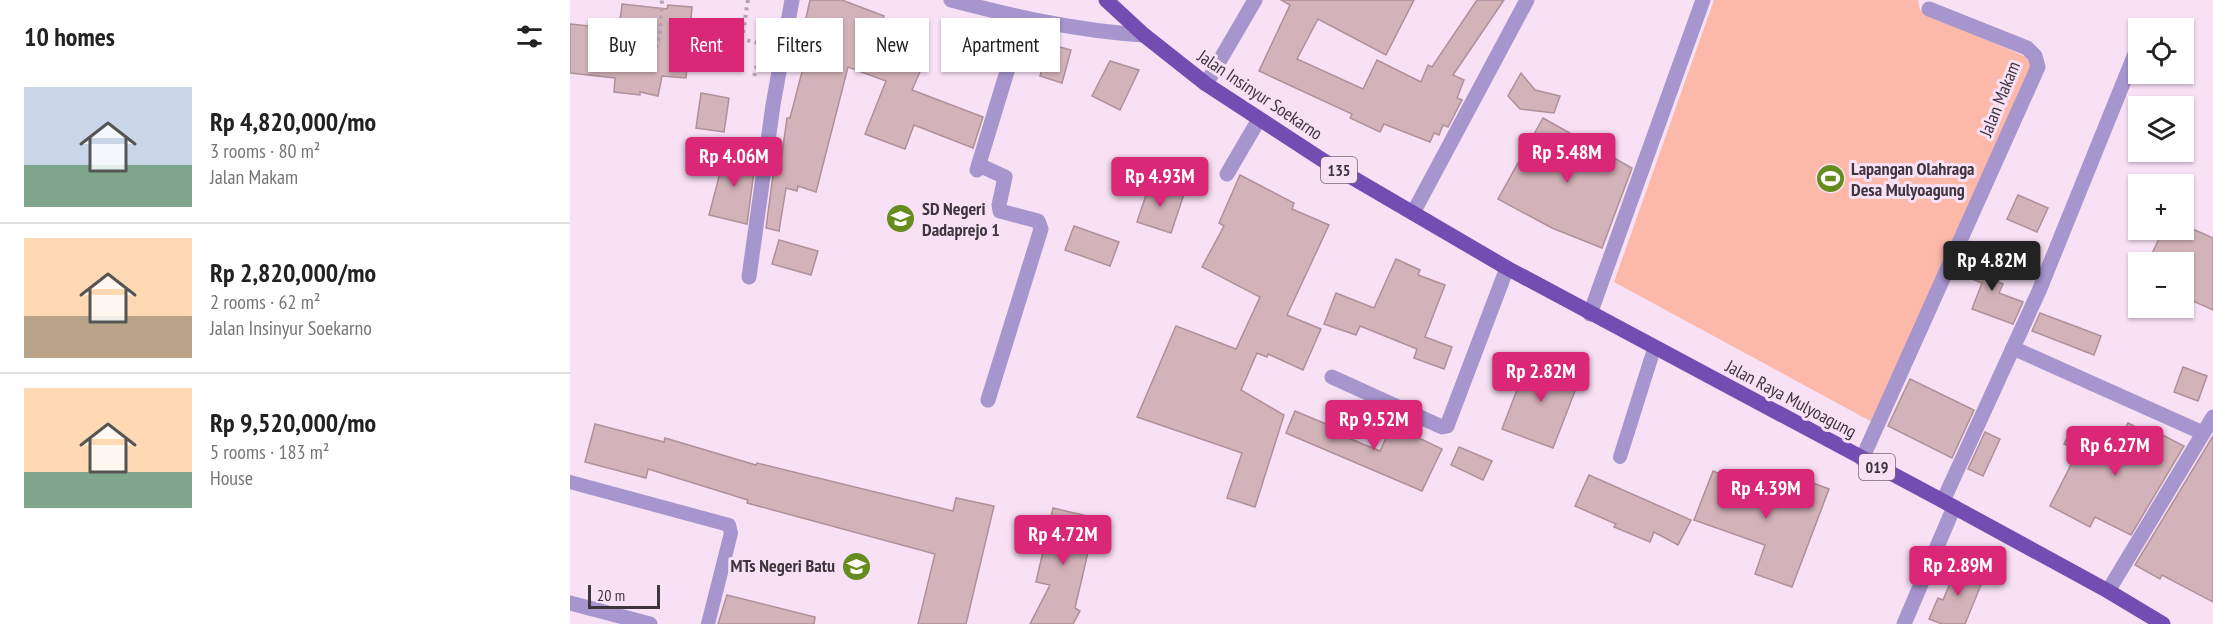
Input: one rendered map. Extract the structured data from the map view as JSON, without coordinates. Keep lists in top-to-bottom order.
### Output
{
  "streets": {
    "main road": [
      "Jalan Insinyur Soekarno",
      "135",
      "Jalan Raya Mulyoagung",
      "019"
    ],
    "street": ["Jalan Makam"]
  },
  "crossings": [
    ["Jalan Insinyur Soekarno", "Jalan Raya Mulyoagung"],
    ["Jalan Makam", "Jalan Raya Mulyoagung"]
  ],
  "places": {
    "sports": ["Lapangan Olahraga Desa Mulyoagung"],
    "school or university": ["SD Negeri Dadaprejo 1", "MTs Negeri Batu"]
  },
  "scale_bar": "20 m",
  "page": {
    "heading": "10 homes",
    "map_buttons": ["+", "−"],
    "chip": [
      "Buy",
      "Rent",
      "Filters",
      "New",
      "Apartment"
    ],
    "list": [
      {
        "name": "Rp 4,820,000/mo",
        "note": "3 rooms · 80 m² · Jalan Makam"
      },
      {
        "name": "Rp 2,820,000/mo",
        "note": "2 rooms · 62 m² · Jalan Insinyur Soekarno"
      },
      {
        "name": "Rp 9,520,000/mo",
        "note": "5 rooms · 183 m² · House"
      }
    ],
    "price": [
      "Rp 5.48M",
      "Rp 4.06M",
      "Rp 4.93M",
      "Rp 4.82M",
      "Rp 2.82M",
      "Rp 9.52M",
      "Rp 6.27M",
      "Rp 4.39M",
      "Rp 4.72M",
      "Rp 2.89M"
    ],
    "scale": "20 m"
  }
}
